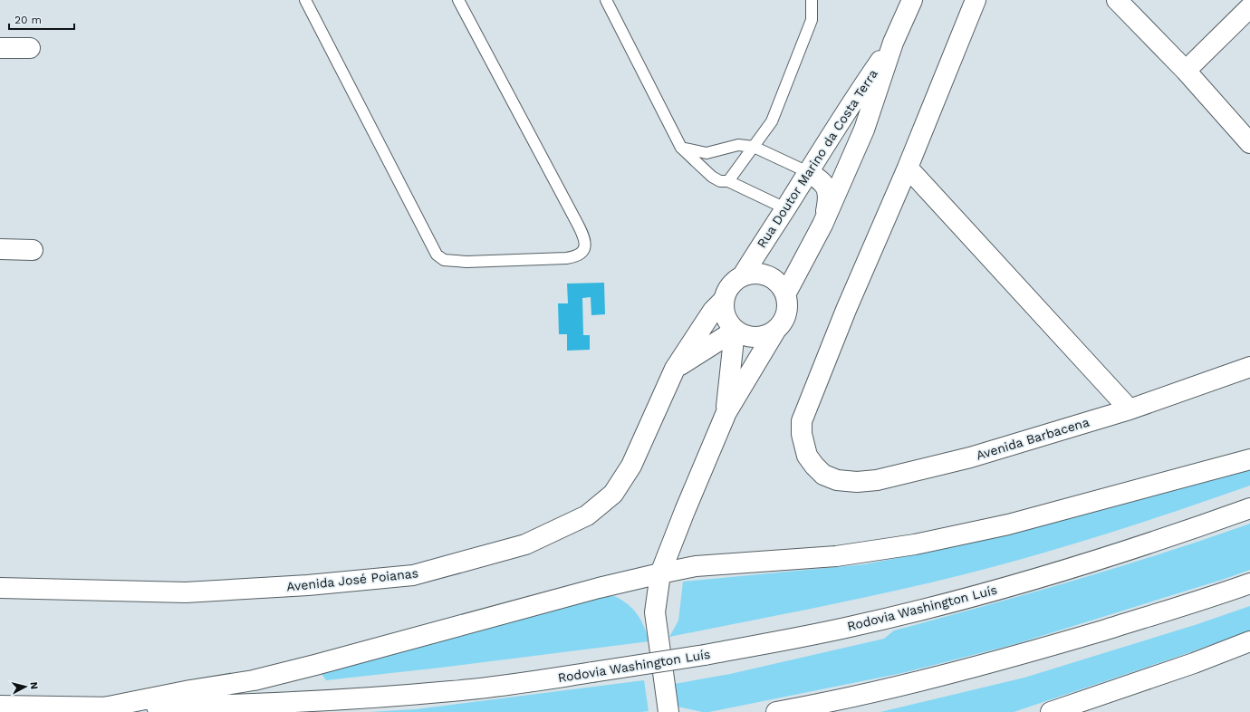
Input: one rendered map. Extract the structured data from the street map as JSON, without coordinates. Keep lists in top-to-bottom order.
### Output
{
  "streets": {
    "main road": [
      "Rua Doutor Marino da Costa Terra",
      "Avenida Barbacena",
      "Avenida José Poianas",
      "Rodovia Washington Luís"
    ]
  },
  "crossings": [
    ["Rua Doutor Marino da Costa Terra", "Avenida José Poianas"]
  ],
  "scale_bar": "20 m",
  "north": "right"
}
